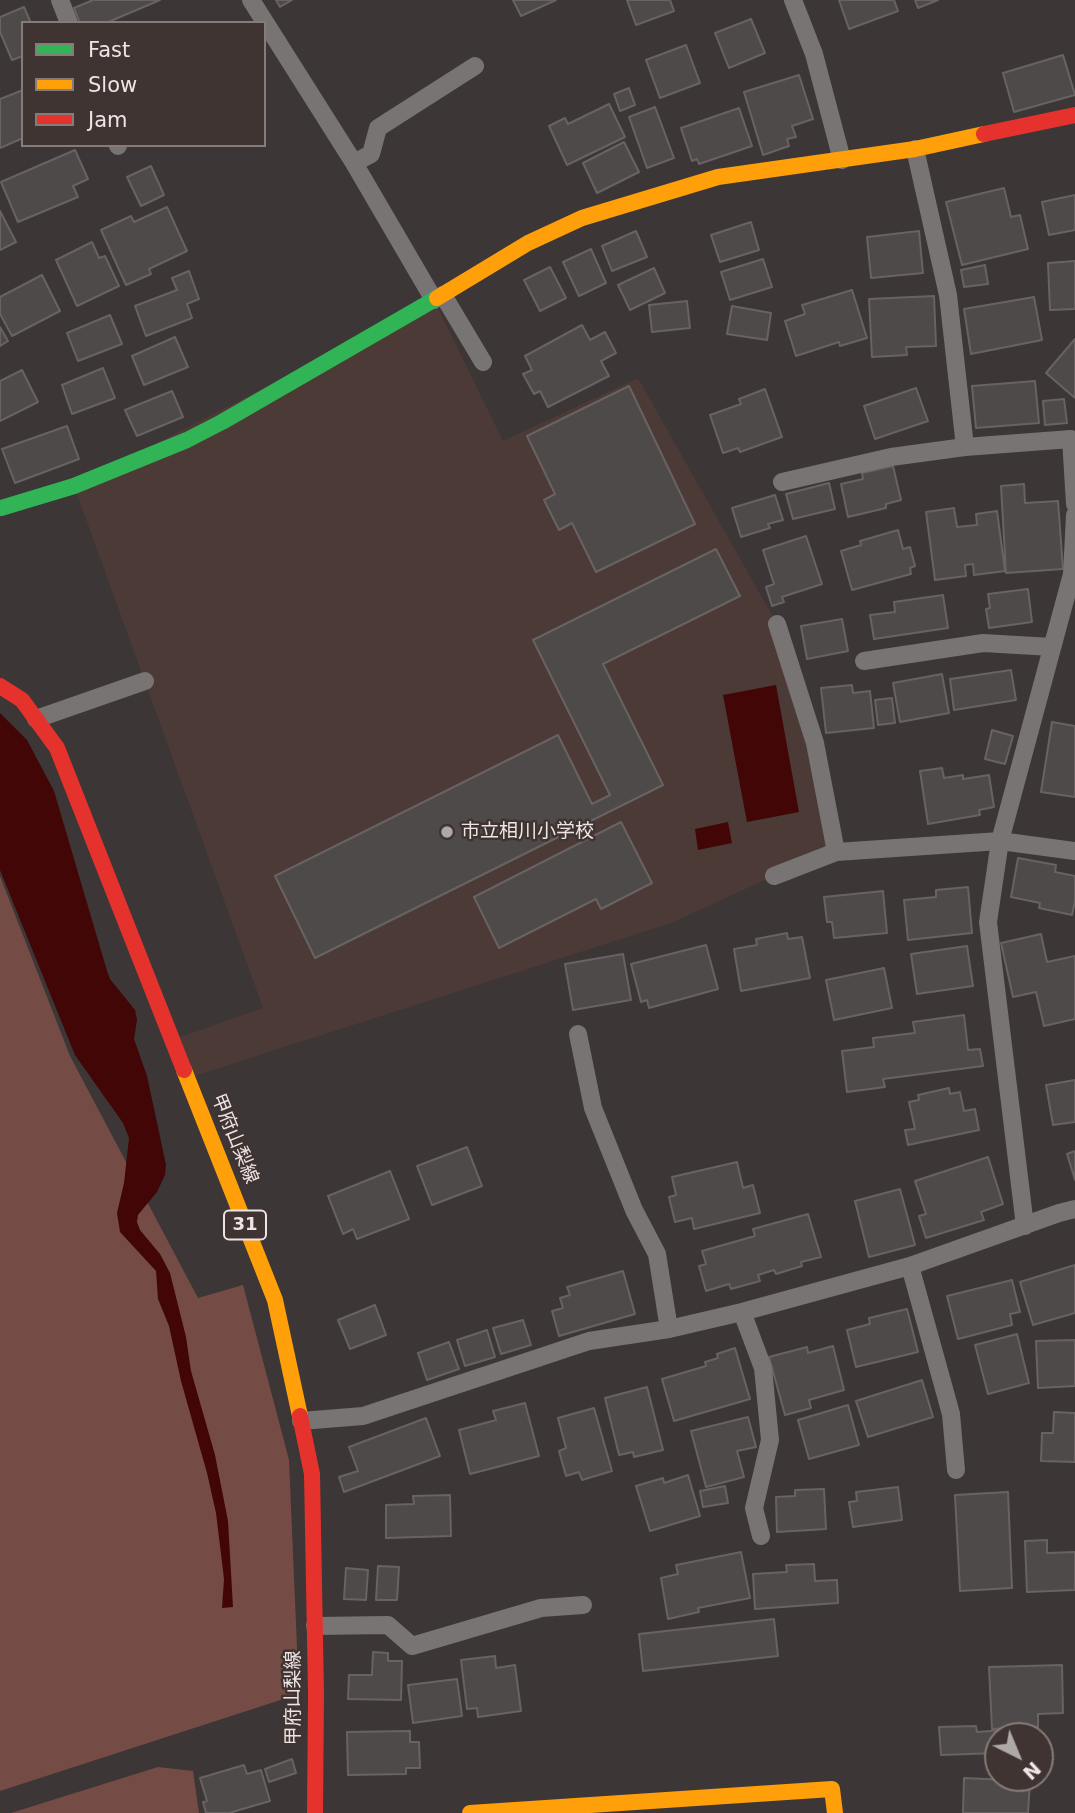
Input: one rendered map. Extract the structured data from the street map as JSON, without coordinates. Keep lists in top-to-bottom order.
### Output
{
  "streets": {
    "street": ["甲府山梨線", "31"]
  },
  "places": ["市立相川小学校"],
  "legend": ["Fast", "Slow", "Jam"],
  "north": "bottom right"
}
